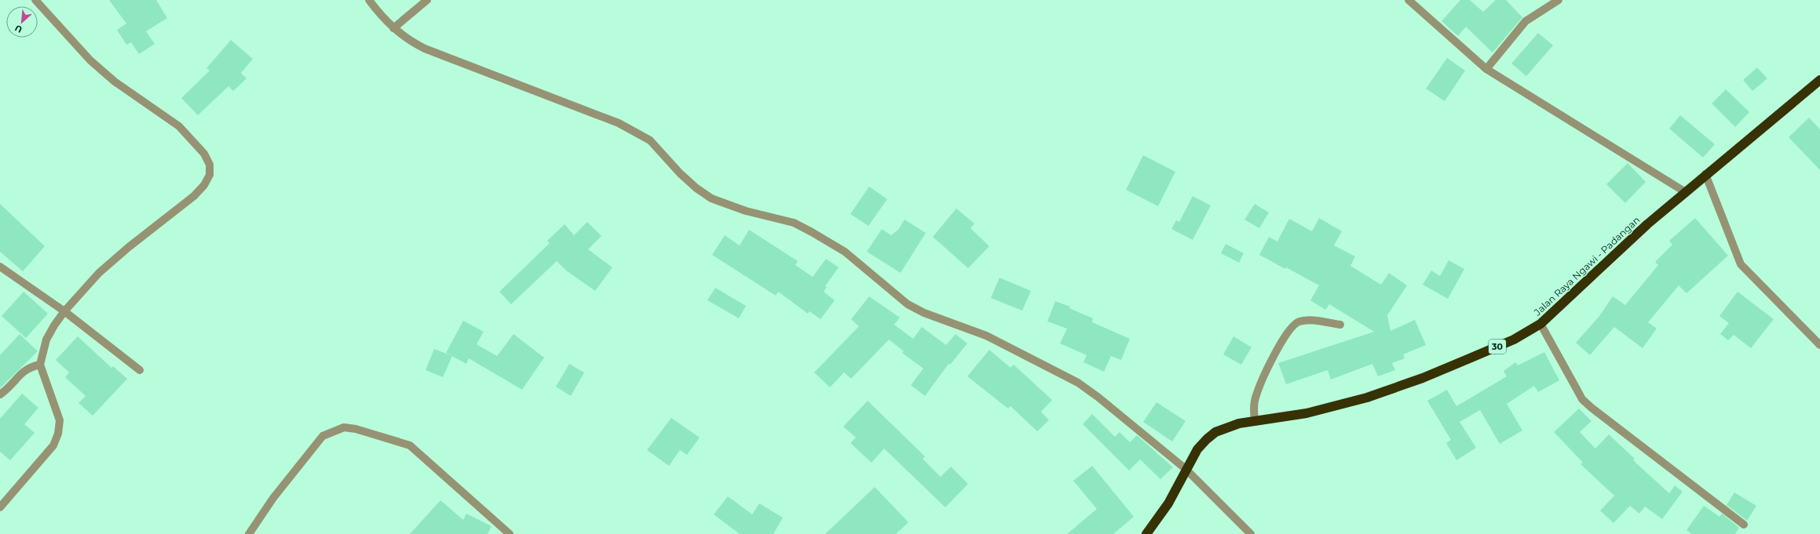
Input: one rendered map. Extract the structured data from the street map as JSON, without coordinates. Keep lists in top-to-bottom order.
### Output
{
  "streets": {
    "highway": ["Jalan Raya Ngawi - Padangan", "30"]
  },
  "north": "bottom left"
}
